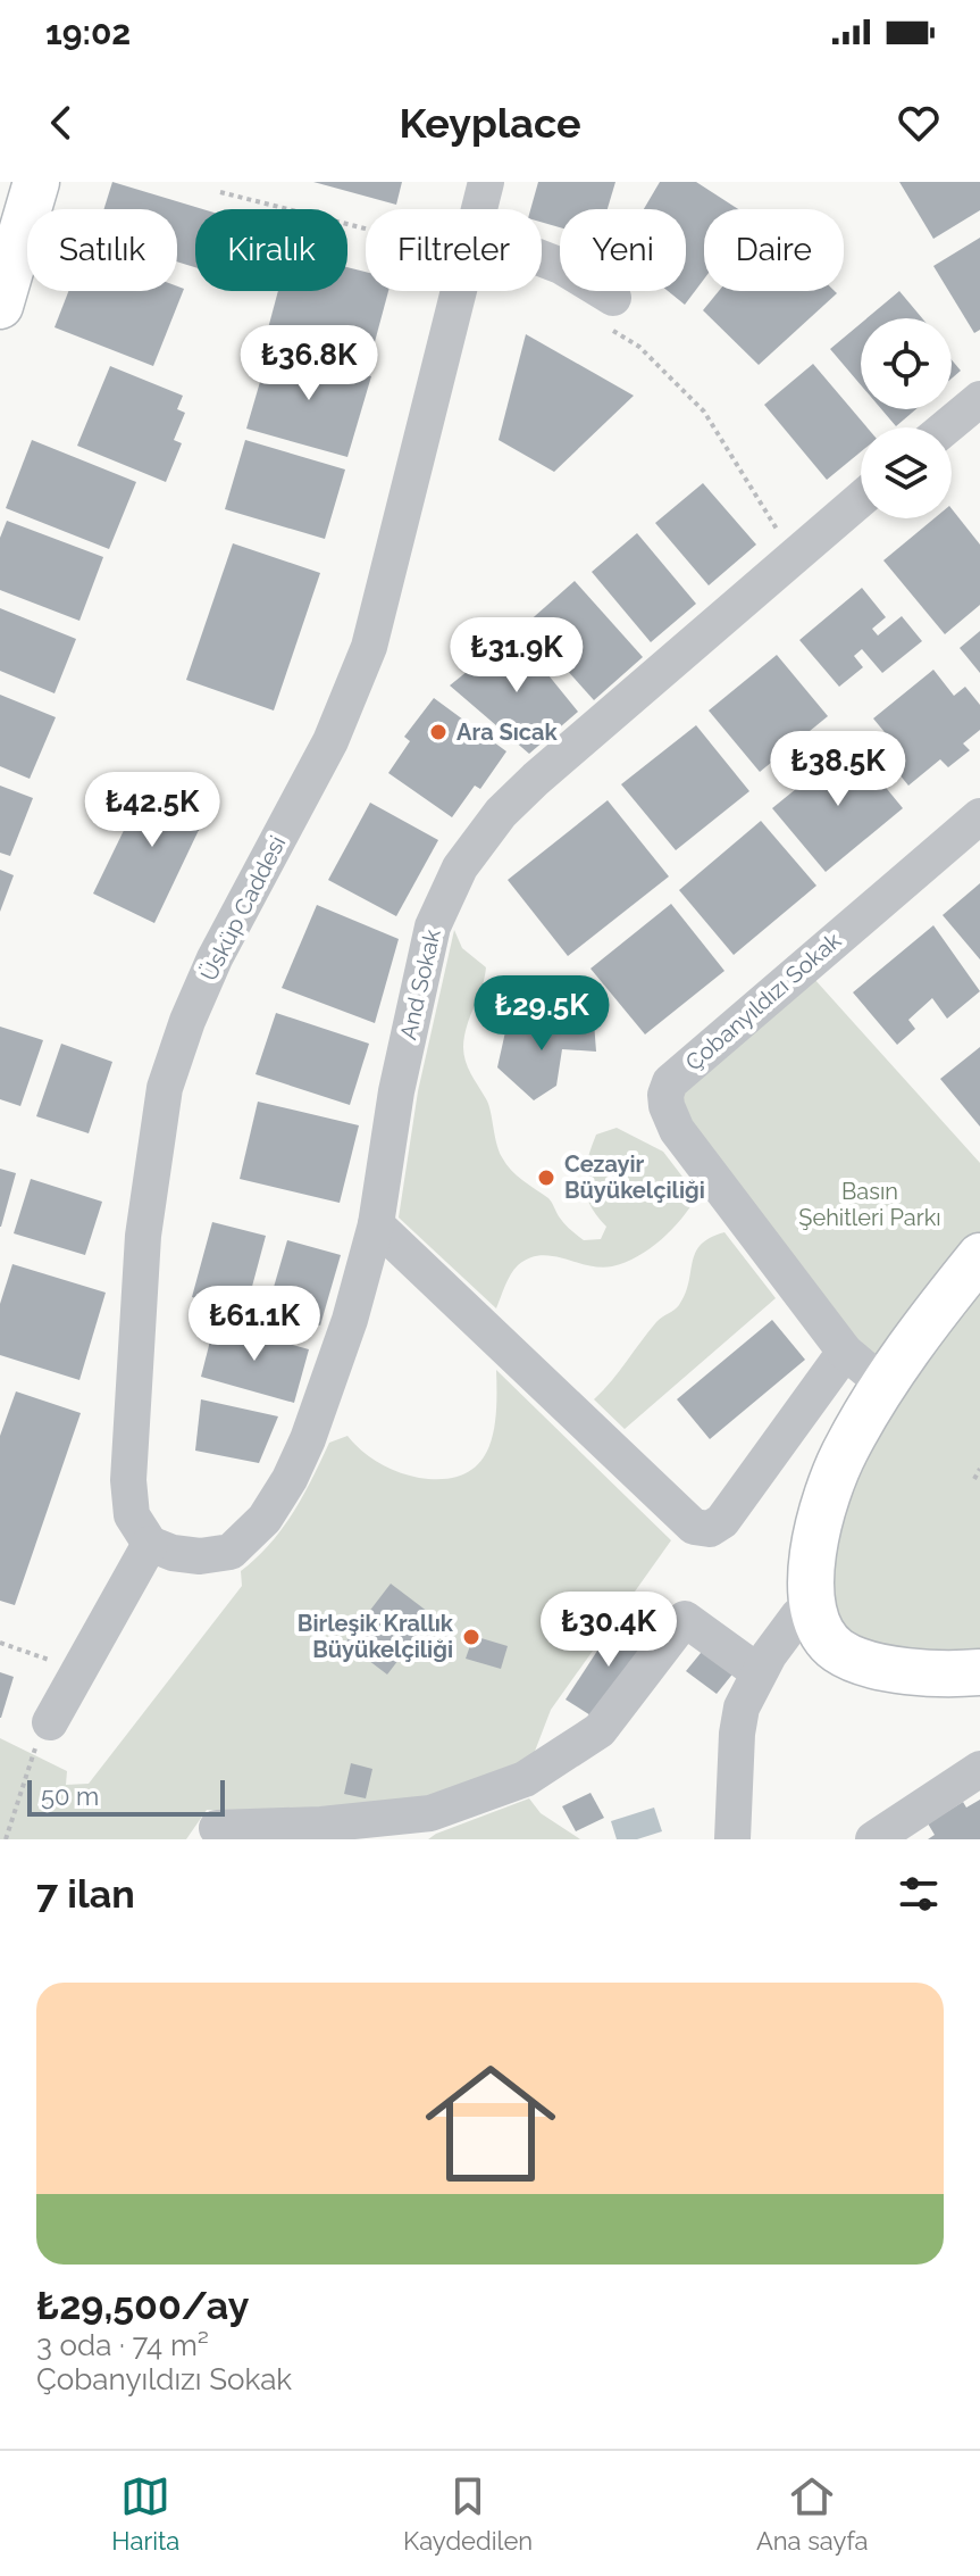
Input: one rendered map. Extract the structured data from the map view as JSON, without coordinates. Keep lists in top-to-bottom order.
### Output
{
  "streets": {
    "street": ["Üsküp Caddesi", "And Sokak", "Çobanyıldızı Sokak"]
  },
  "crossings": [
    ["Üsküp Caddesi", "And Sokak"]
  ],
  "parks": ["Basın Şehitleri Parkı"],
  "places": ["Ara Sıcak", "Cezayir Büyükelçiliği", "Birleşik Krallık Büyükelçiliği"],
  "scale_bar": "50 m",
  "page": {
    "status": "19:02",
    "header": "Keyplace",
    "chip": [
      "Satılık",
      "Kiralık",
      "Filtreler",
      "Yeni",
      "Daire"
    ],
    "price": [
      "₺36.8K",
      "₺31.9K",
      "₺38.5K",
      "₺42.5K",
      "₺29.5K",
      "₺61.1K",
      "₺30.4K"
    ],
    "scale": "50 m",
    "heading": "7 ilan",
    "list": [
      {
        "name": "₺29,500/ay",
        "note": "3 oda · 74 m² · Çobanyıldızı Sokak"
      }
    ],
    "tabs": ["Harita", "Kaydedilen", "Ana sayfa"]
  }
}
